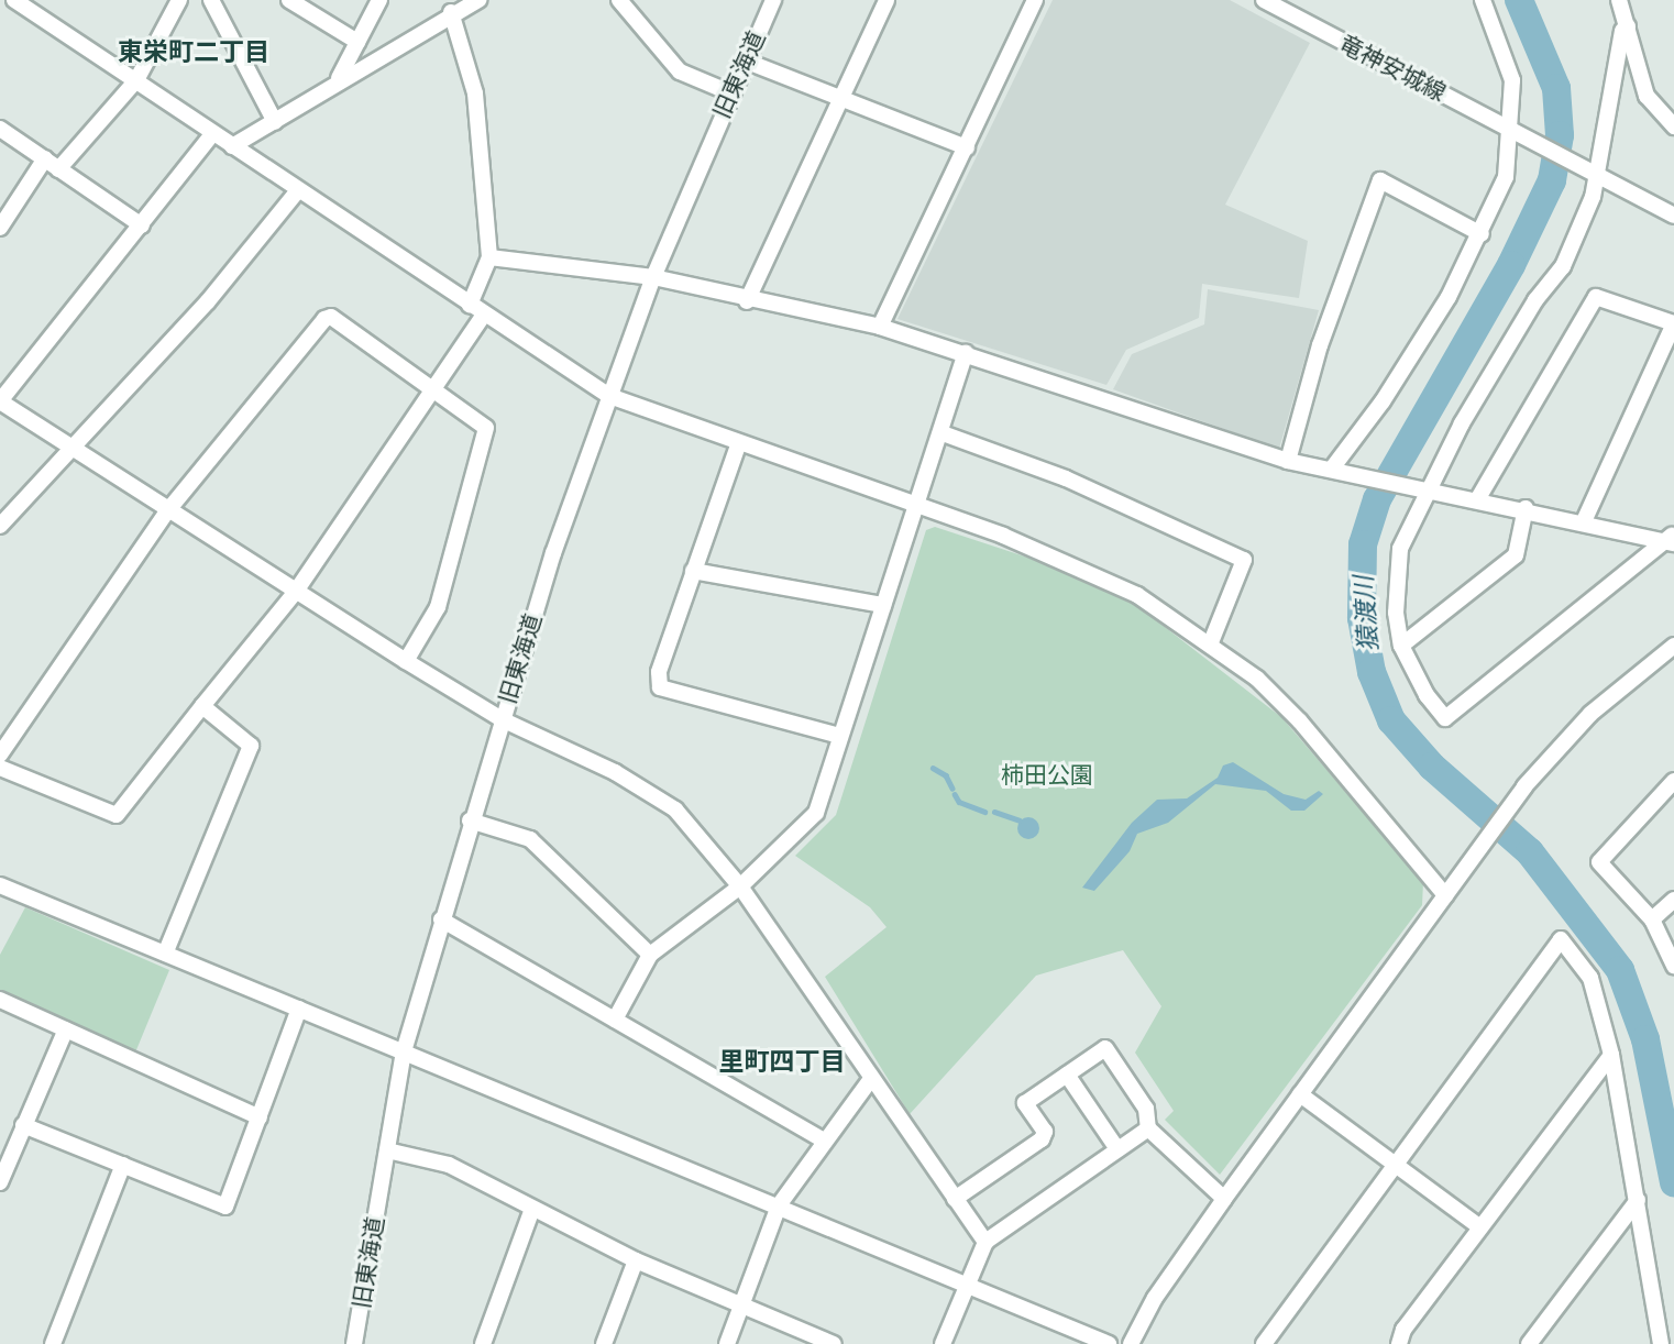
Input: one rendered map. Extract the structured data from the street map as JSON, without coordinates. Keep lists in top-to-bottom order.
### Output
{
  "streets": {
    "street": ["竜神安城線", "旧東海道"]
  },
  "districts": ["東栄町二丁目", "里町四丁目"],
  "water": ["猿渡川"],
  "parks": ["柿田公園"]
}
